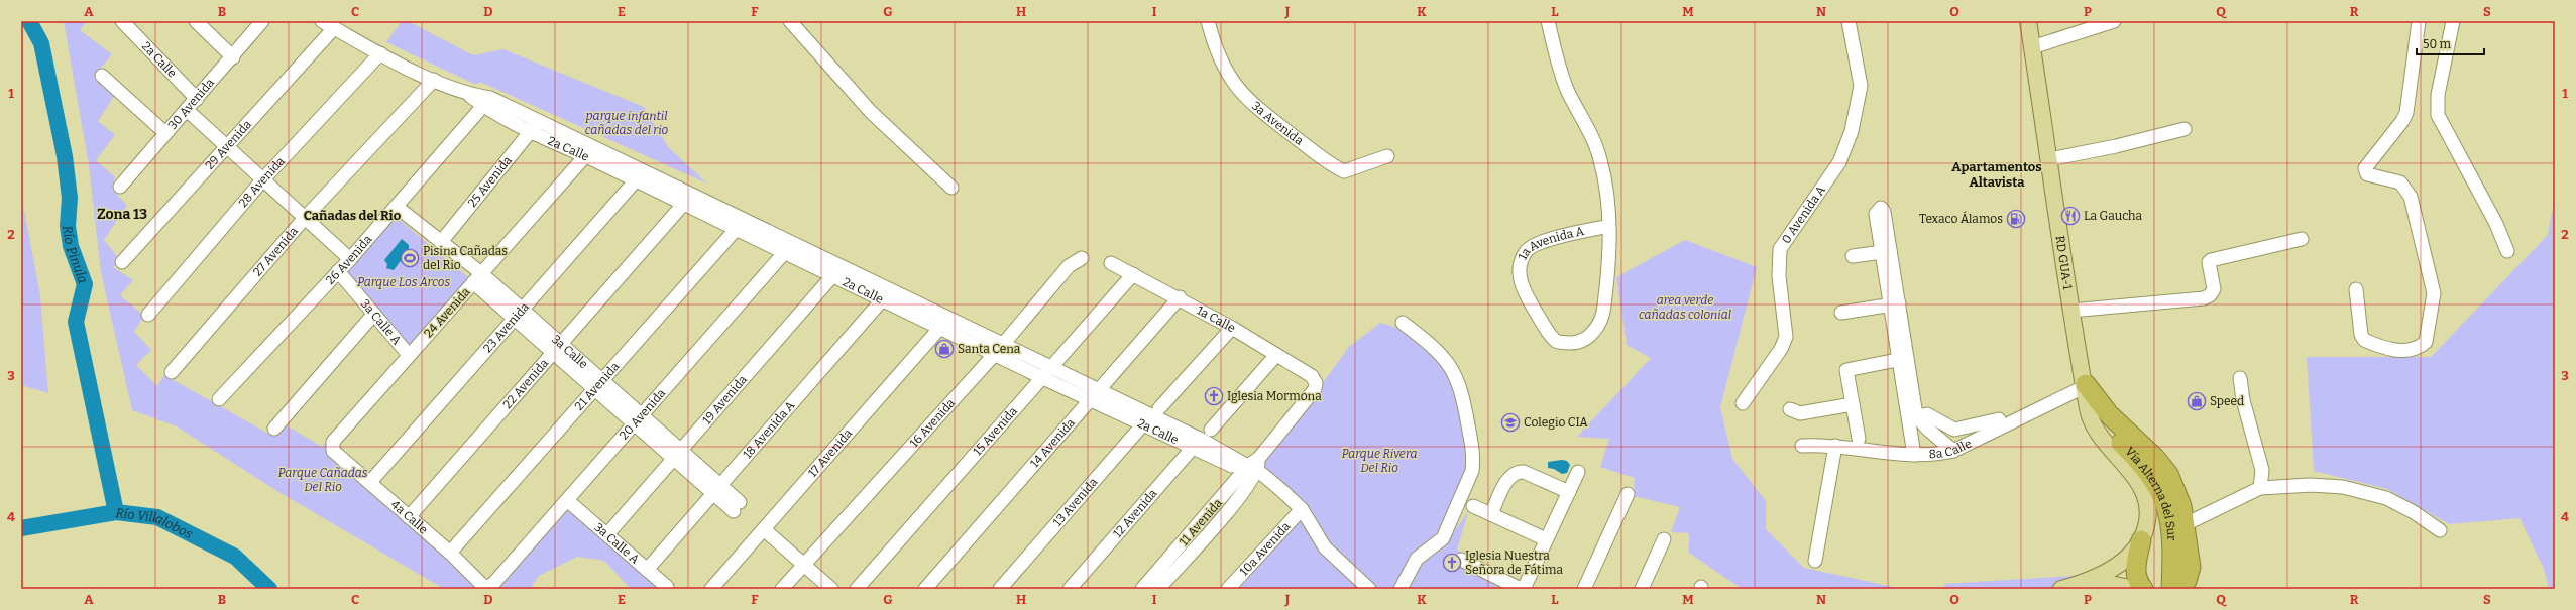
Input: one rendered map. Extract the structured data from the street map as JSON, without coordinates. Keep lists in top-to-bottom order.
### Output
{
  "streets": {
    "highway": ["Vía Alterna del Sur"],
    "main road": ["RD GUA-1"],
    "street": [
      "2a Calle",
      "30 Avenida",
      "3a Avenida",
      "29 Avenida",
      "25 Avenida",
      "28 Avenida",
      "0 Avenida A",
      "1a Avenida A",
      "27 Avenida",
      "26 Avenida",
      "24 Avenida",
      "1a Calle",
      "3a Calle A",
      "23 Avenida",
      "3a Calle",
      "22 Avenida",
      "21 Avenida",
      "19 Avenida",
      "20 Avenida",
      "16 Avenida",
      "18 Avenida A",
      "15 Avenida",
      "14 Avenida",
      "8a Calle",
      "17 Avenida",
      "13 Avenida",
      "12 Avenida",
      "4a Calle",
      "11 Avenida",
      "10a Avenida"
    ]
  },
  "crossings": [
    ["2a Calle", "30 Avenida"],
    ["2a Calle", "29 Avenida"],
    ["2a Calle", "25 Avenida"],
    ["2a Calle", "28 Avenida"],
    ["2a Calle", "27 Avenida"],
    ["2a Calle", "26 Avenida"],
    ["2a Calle", "24 Avenida"],
    ["2a Calle", "23 Avenida"],
    ["2a Calle", "22 Avenida"],
    ["2a Calle", "21 Avenida"],
    ["2a Calle", "19 Avenida"],
    ["2a Calle", "20 Avenida"],
    ["2a Calle", "16 Avenida"],
    ["2a Calle", "18 Avenida A"],
    ["2a Calle", "15 Avenida"],
    ["2a Calle", "14 Avenida"],
    ["2a Calle", "17 Avenida"],
    ["2a Calle", "13 Avenida"],
    ["2a Calle", "12 Avenida"],
    ["2a Calle", "11 Avenida"],
    ["25 Avenida", "3a Calle"],
    ["26 Avenida", "3a Calle A"],
    ["26 Avenida", "3a Calle"],
    ["RD GUA-1", "8a Calle"],
    ["RD GUA-1", "Vía Alterna del Sur"],
    ["24 Avenida", "3a Calle A"],
    ["24 Avenida", "3a Calle"],
    ["24 Avenida", "4a Calle"],
    ["1a Calle", "15 Avenida"],
    ["1a Calle", "14 Avenida"],
    ["1a Calle", "13 Avenida"],
    ["1a Calle", "11 Avenida"],
    ["3a Calle A", "19 Avenida"],
    ["3a Calle A", "20 Avenida"],
    ["3a Calle A", "18 Avenida A"],
    ["23 Avenida", "3a Calle"],
    ["23 Avenida", "4a Calle"],
    ["3a Calle", "22 Avenida"],
    ["3a Calle", "21 Avenida"],
    ["3a Calle", "19 Avenida"],
    ["3a Calle", "20 Avenida"],
    ["3a Calle", "18 Avenida A"],
    ["22 Avenida", "4a Calle"],
    ["21 Avenida", "4a Calle"],
    ["20 Avenida", "4a Calle"],
    ["8a Calle", "Vía Alterna del Sur"]
  ],
  "districts": ["Apartamentos Altavista", "Zona 13", "Cañadas del Rio"],
  "water": ["Río Pinula", "Río Villalobos"],
  "parks": [
    "parque infantil cañadas del rio",
    "Parque Los Arcos",
    "area verde cañadas colonial",
    "Parque Rivera Del Rio",
    "Parque Cañadas Del Rio"
  ],
  "places": {
    "restaurant": ["La Gaucha"],
    "fuel station": ["Texaco Álamos"],
    "sports": ["Pisina Cañadas del Rio"],
    "shop": ["Santa Cena", "Speed"],
    "church": ["Iglesia Mormona", "Iglesia Nuestra Señora de Fátima"],
    "school or university": ["Colegio CIA"]
  },
  "scale_bar": "50 m",
  "grid": {
    "columns": [
      "A",
      "B",
      "C",
      "D",
      "E",
      "F",
      "G",
      "H",
      "I",
      "J",
      "K",
      "L",
      "M",
      "N",
      "O",
      "P",
      "Q",
      "R",
      "S"
    ],
    "rows": [
      "1",
      "2",
      "3",
      "4"
    ]
  }
}
